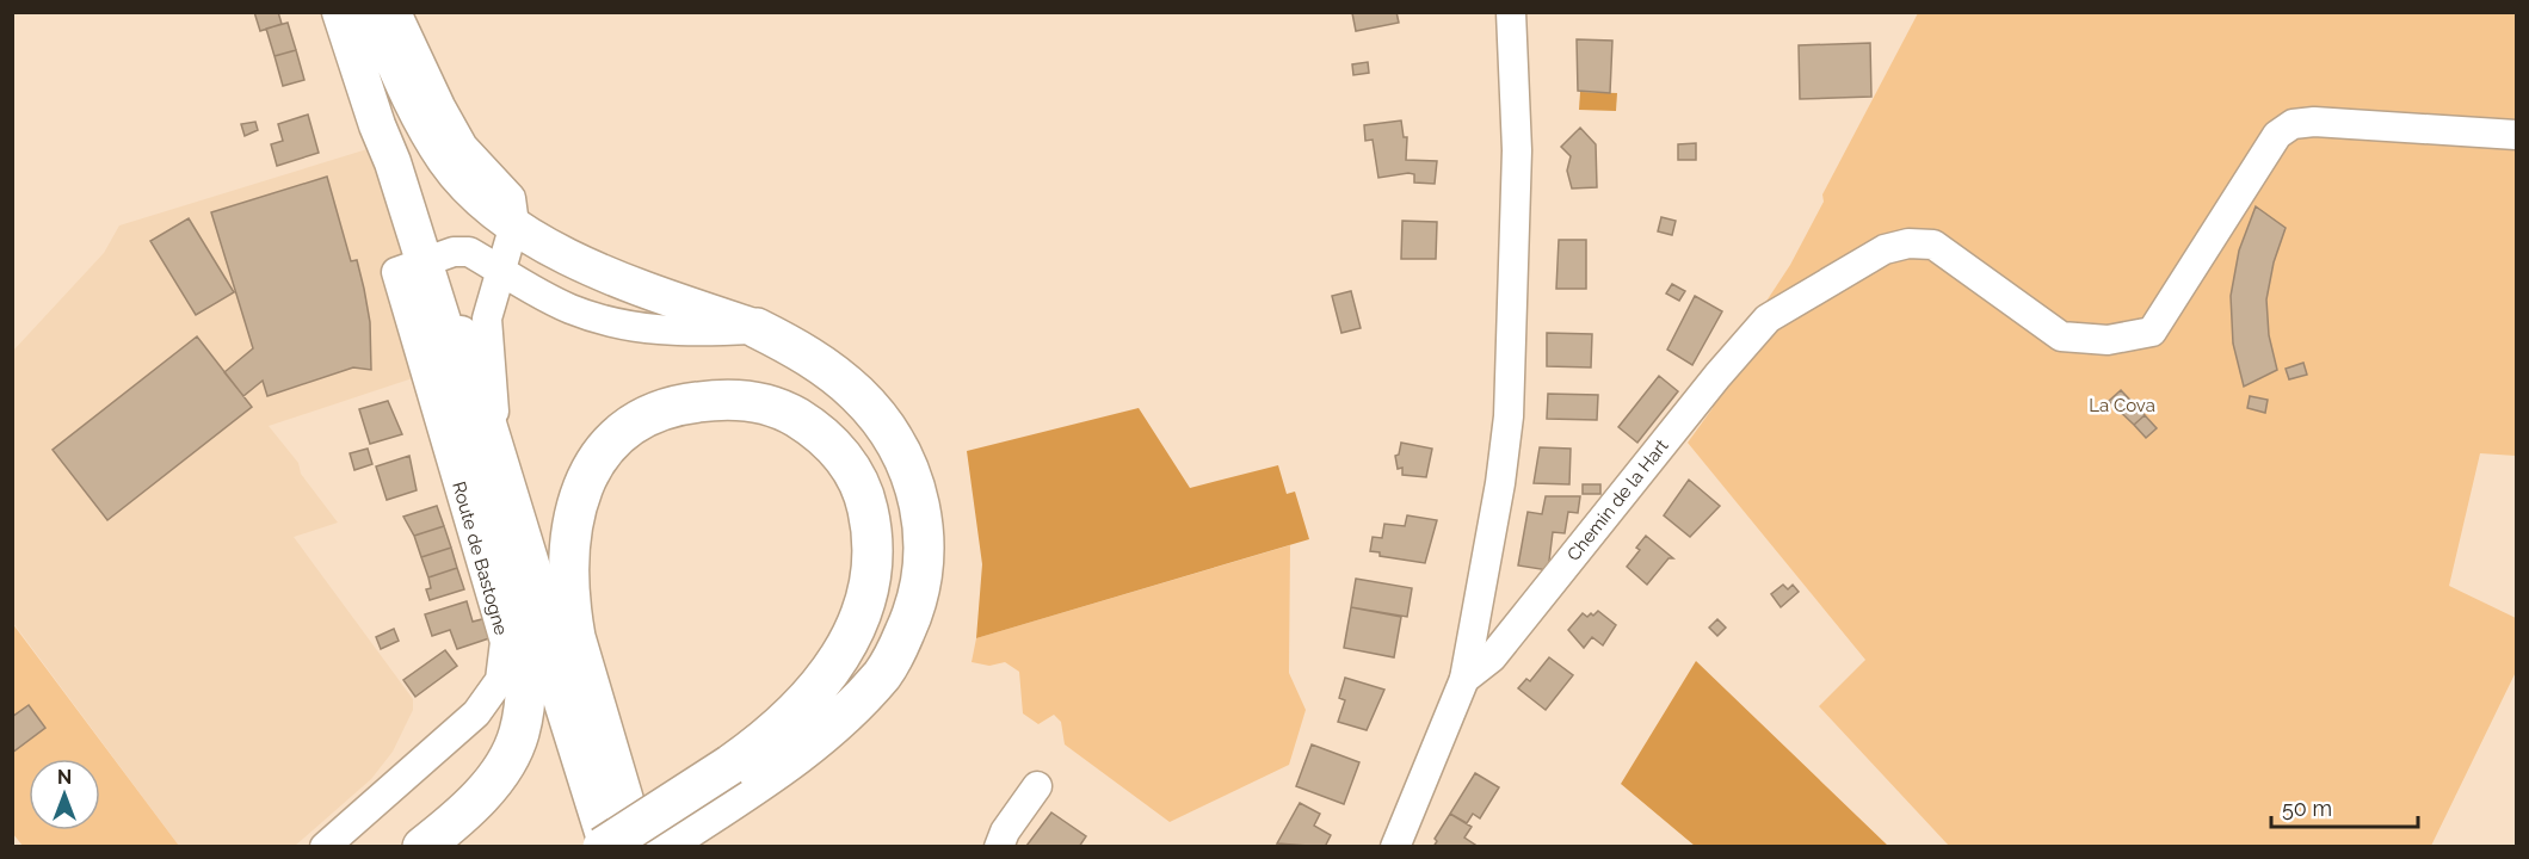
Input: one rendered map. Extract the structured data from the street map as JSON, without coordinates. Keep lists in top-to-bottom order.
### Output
{
  "streets": {
    "main road": ["Route de Bastogne"],
    "street": ["Chemin de la Hart"]
  },
  "parks": ["La Cova"],
  "scale_bar": "50 m",
  "north": "top"
}
